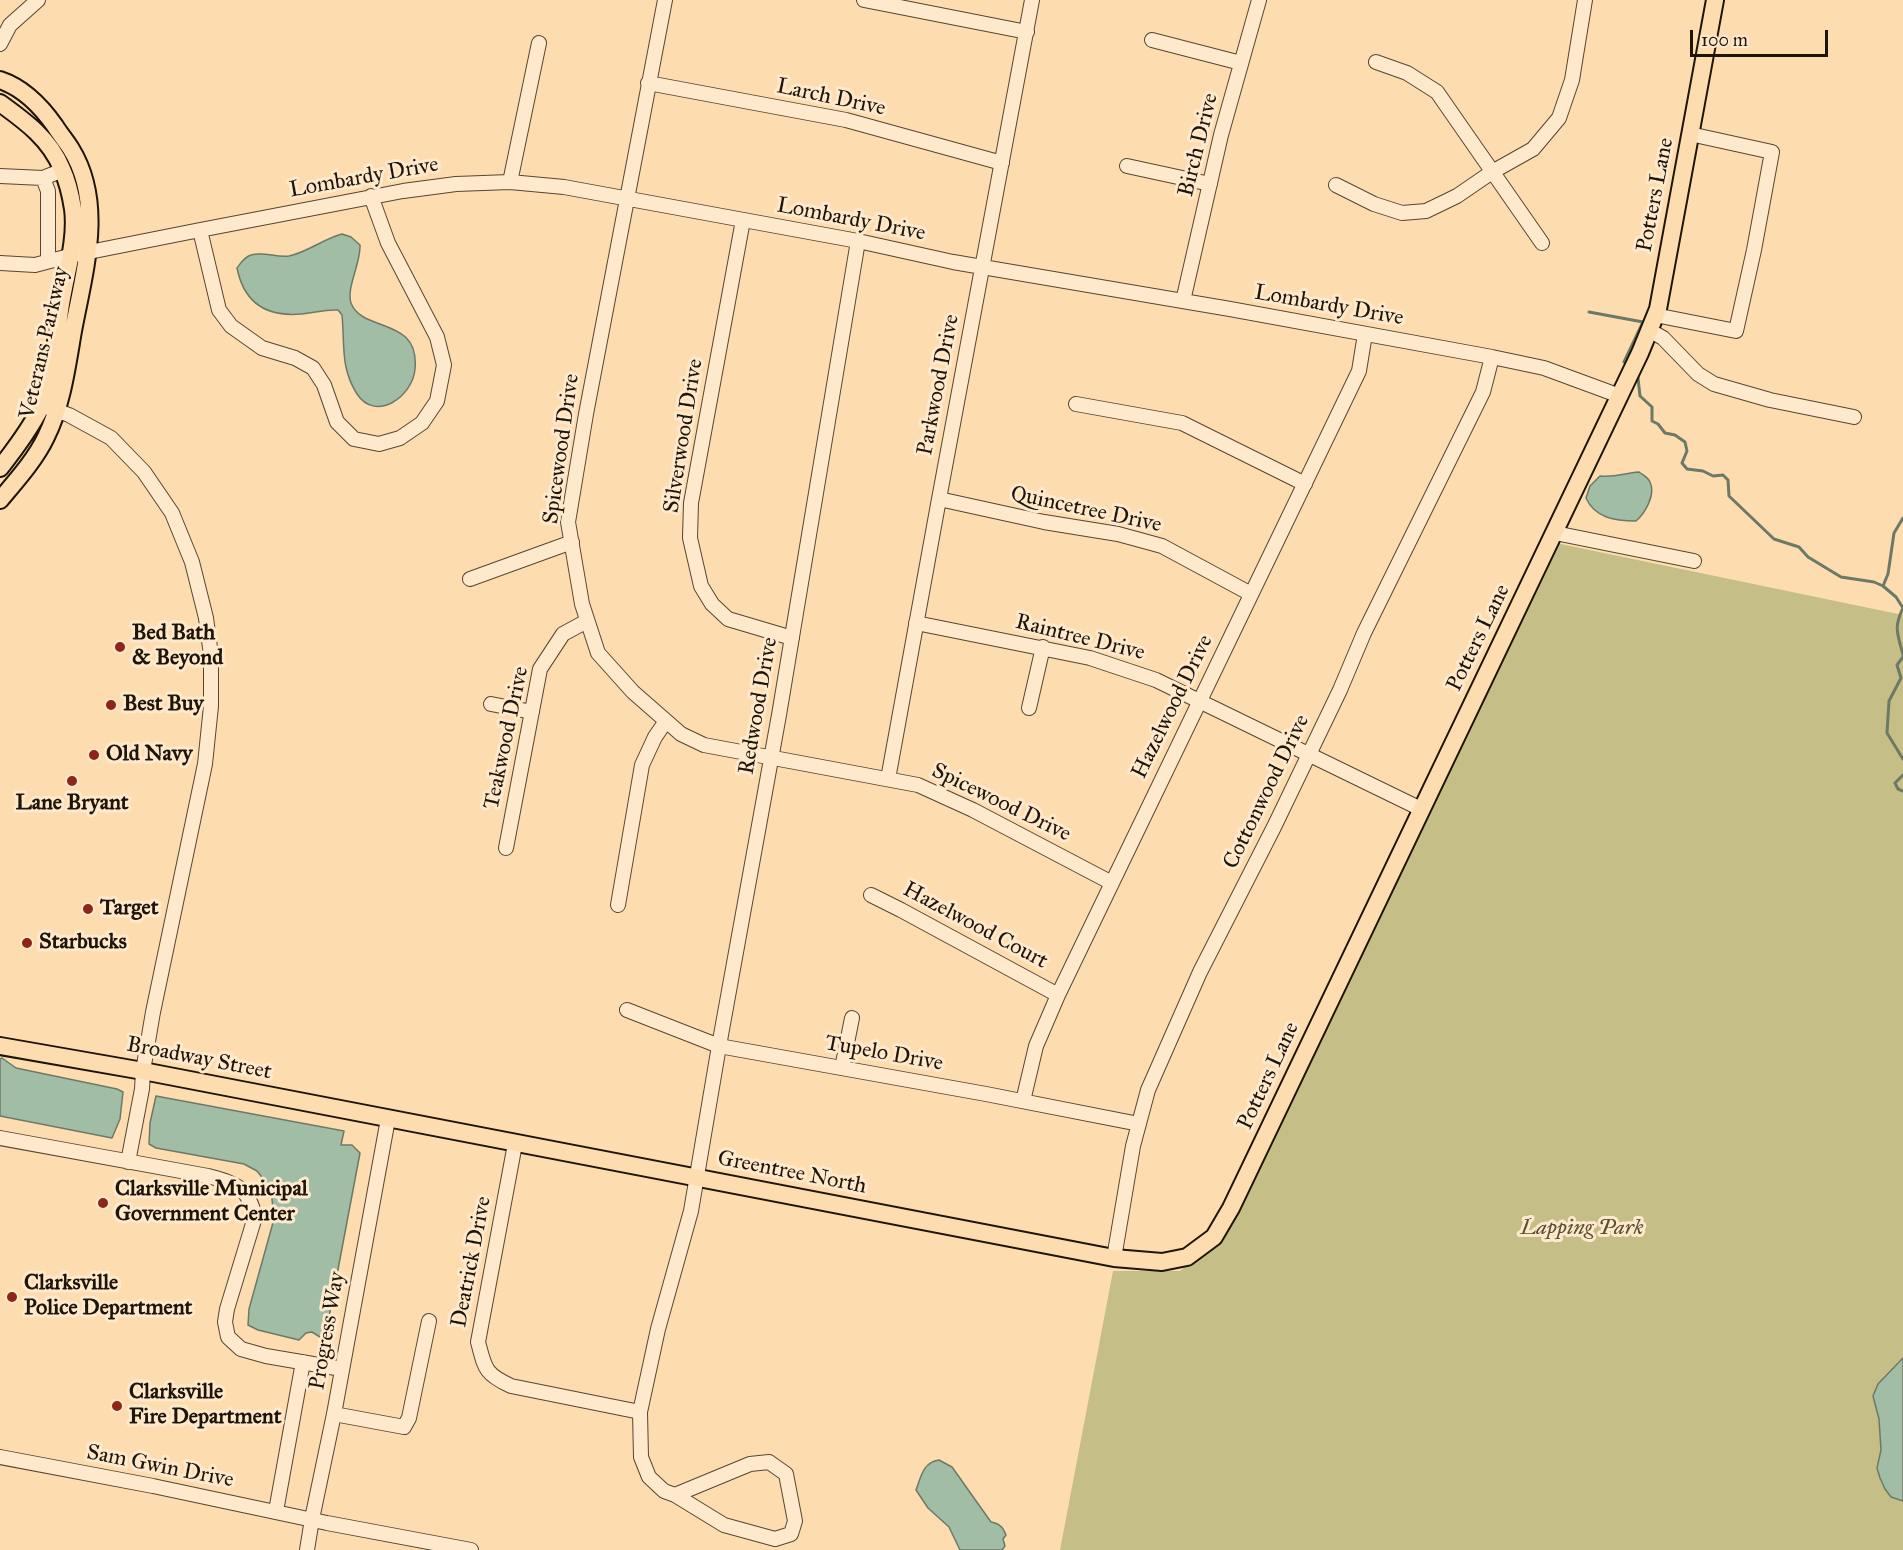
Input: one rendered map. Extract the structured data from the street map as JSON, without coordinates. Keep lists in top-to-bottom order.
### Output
{
  "streets": {
    "main road": [
      "Potters Lane",
      "Veterans Parkway",
      "Broadway Street",
      "Greentree North"
    ],
    "street": [
      "Larch Drive",
      "Birch Drive",
      "Lombardy Drive",
      "Parkwood Drive",
      "Silverwood Drive",
      "Spicewood Drive",
      "Quincetree Drive",
      "Raintree Drive",
      "Redwood Drive",
      "Hazelwood Drive",
      "Teakwood Drive",
      "Cottonwood Drive",
      "Hazelwood Court",
      "Tupelo Drive",
      "Deatrick Drive",
      "Progress Way",
      "Sam Gwin Drive"
    ]
  },
  "crossings": [
    ["Larch Drive", "Parkwood Drive"],
    ["Larch Drive", "Spicewood Drive"],
    ["Birch Drive", "Lombardy Drive"],
    ["Lombardy Drive", "Potters Lane"],
    ["Lombardy Drive", "Veterans Parkway"],
    ["Lombardy Drive", "Parkwood Drive"],
    ["Lombardy Drive", "Silverwood Drive"],
    ["Lombardy Drive", "Spicewood Drive"],
    ["Lombardy Drive", "Redwood Drive"],
    ["Lombardy Drive", "Hazelwood Drive"],
    ["Lombardy Drive", "Cottonwood Drive"],
    ["Potters Lane", "Raintree Drive"],
    ["Potters Lane", "Greentree North"],
    ["Parkwood Drive", "Spicewood Drive"],
    ["Parkwood Drive", "Quincetree Drive"],
    ["Parkwood Drive", "Raintree Drive"],
    ["Silverwood Drive", "Redwood Drive"],
    ["Spicewood Drive", "Redwood Drive"],
    ["Spicewood Drive", "Hazelwood Drive"],
    ["Spicewood Drive", "Teakwood Drive"],
    ["Quincetree Drive", "Hazelwood Drive"],
    ["Raintree Drive", "Hazelwood Drive"],
    ["Raintree Drive", "Cottonwood Drive"],
    ["Redwood Drive", "Tupelo Drive"],
    ["Redwood Drive", "Greentree North"],
    ["Redwood Drive", "Deatrick Drive"],
    ["Hazelwood Drive", "Hazelwood Court"],
    ["Hazelwood Drive", "Tupelo Drive"],
    ["Cottonwood Drive", "Tupelo Drive"],
    ["Cottonwood Drive", "Greentree North"],
    ["Broadway Street", "Greentree North"],
    ["Broadway Street", "Progress Way"],
    ["Greentree North", "Deatrick Drive"],
    ["Greentree North", "Progress Way"],
    ["Deatrick Drive", "Progress Way"],
    ["Progress Way", "Sam Gwin Drive"]
  ],
  "parks": ["Lapping Park"],
  "places": [
    "Bed Bath & Beyond",
    "Best Buy",
    "Old Navy",
    "Lane Bryant",
    "Target",
    "Starbucks",
    "Clarksville Municipal Government Center",
    "Clarksville Police Department",
    "Clarksville Fire Department"
  ],
  "scale_bar": "100 m"
}
